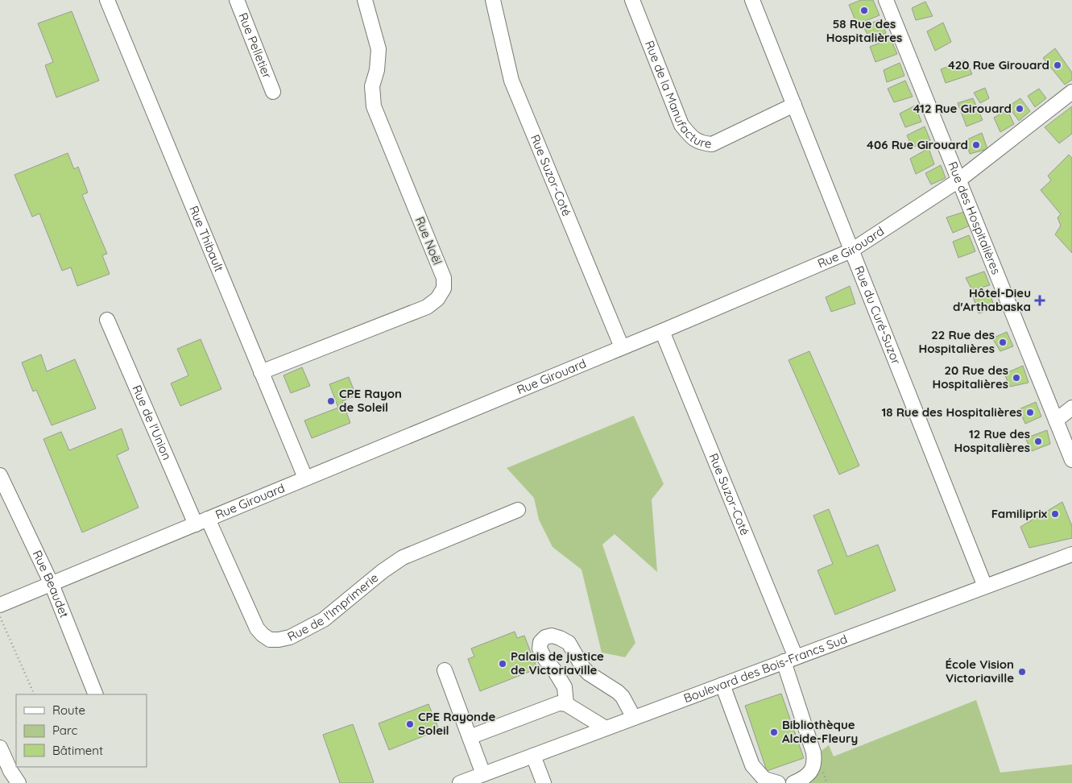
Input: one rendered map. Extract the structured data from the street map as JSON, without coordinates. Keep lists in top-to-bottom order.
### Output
{
  "streets": {
    "street": [
      "Rue Pelletier",
      "Rue de la Manufacture",
      "Rue Suzor-Coté",
      "Rue des Hospitalières",
      "Rue Thibault",
      "Rue Noël",
      "Rue Girouard",
      "Rue du Curé-Suzor",
      "Rue de l'Union",
      "Rue Beaudet",
      "Rue de l'Imprimerie",
      "Boulevard des Bois-Francs Sud"
    ]
  },
  "crossings": [
    ["Rue de la Manufacture", "Rue du Curé-Suzor"],
    ["Rue Suzor-Coté", "Rue Girouard"],
    ["Rue Suzor-Coté", "Boulevard des Bois-Francs Sud"],
    ["Rue des Hospitalières", "Rue Girouard"],
    ["Rue Thibault", "Rue Noël"],
    ["Rue Thibault", "Rue Girouard"],
    ["Rue Girouard", "Rue du Curé-Suzor"],
    ["Rue Girouard", "Rue de l'Union"],
    ["Rue Girouard", "Rue Beaudet"],
    ["Rue Girouard", "Rue de l'Imprimerie"],
    ["Rue du Curé-Suzor", "Boulevard des Bois-Francs Sud"],
    ["Rue de l'Union", "Rue de l'Imprimerie"]
  ],
  "places": {
    "other": [
      "58 Rue des Hospitalières",
      "420 Rue Girouard",
      "412 Rue Girouard",
      "406 Rue Girouard",
      "22 Rue des Hospitalières",
      "20 Rue des Hospitalières",
      "CPE Rayon de Soleil",
      "18 Rue des Hospitalières",
      "12 Rue des Hospitalières",
      "Familiprix",
      "Palais de justice de Victoriaville",
      "École Vision Victoriaville",
      "CPE Rayonde Soleil",
      "Bibliothèque Alcide-Fleury"
    ],
    "health": ["Hôtel-Dieu d'Arthabaska"]
  },
  "legend": ["Route", "Parc", "Bâtiment"]
}
